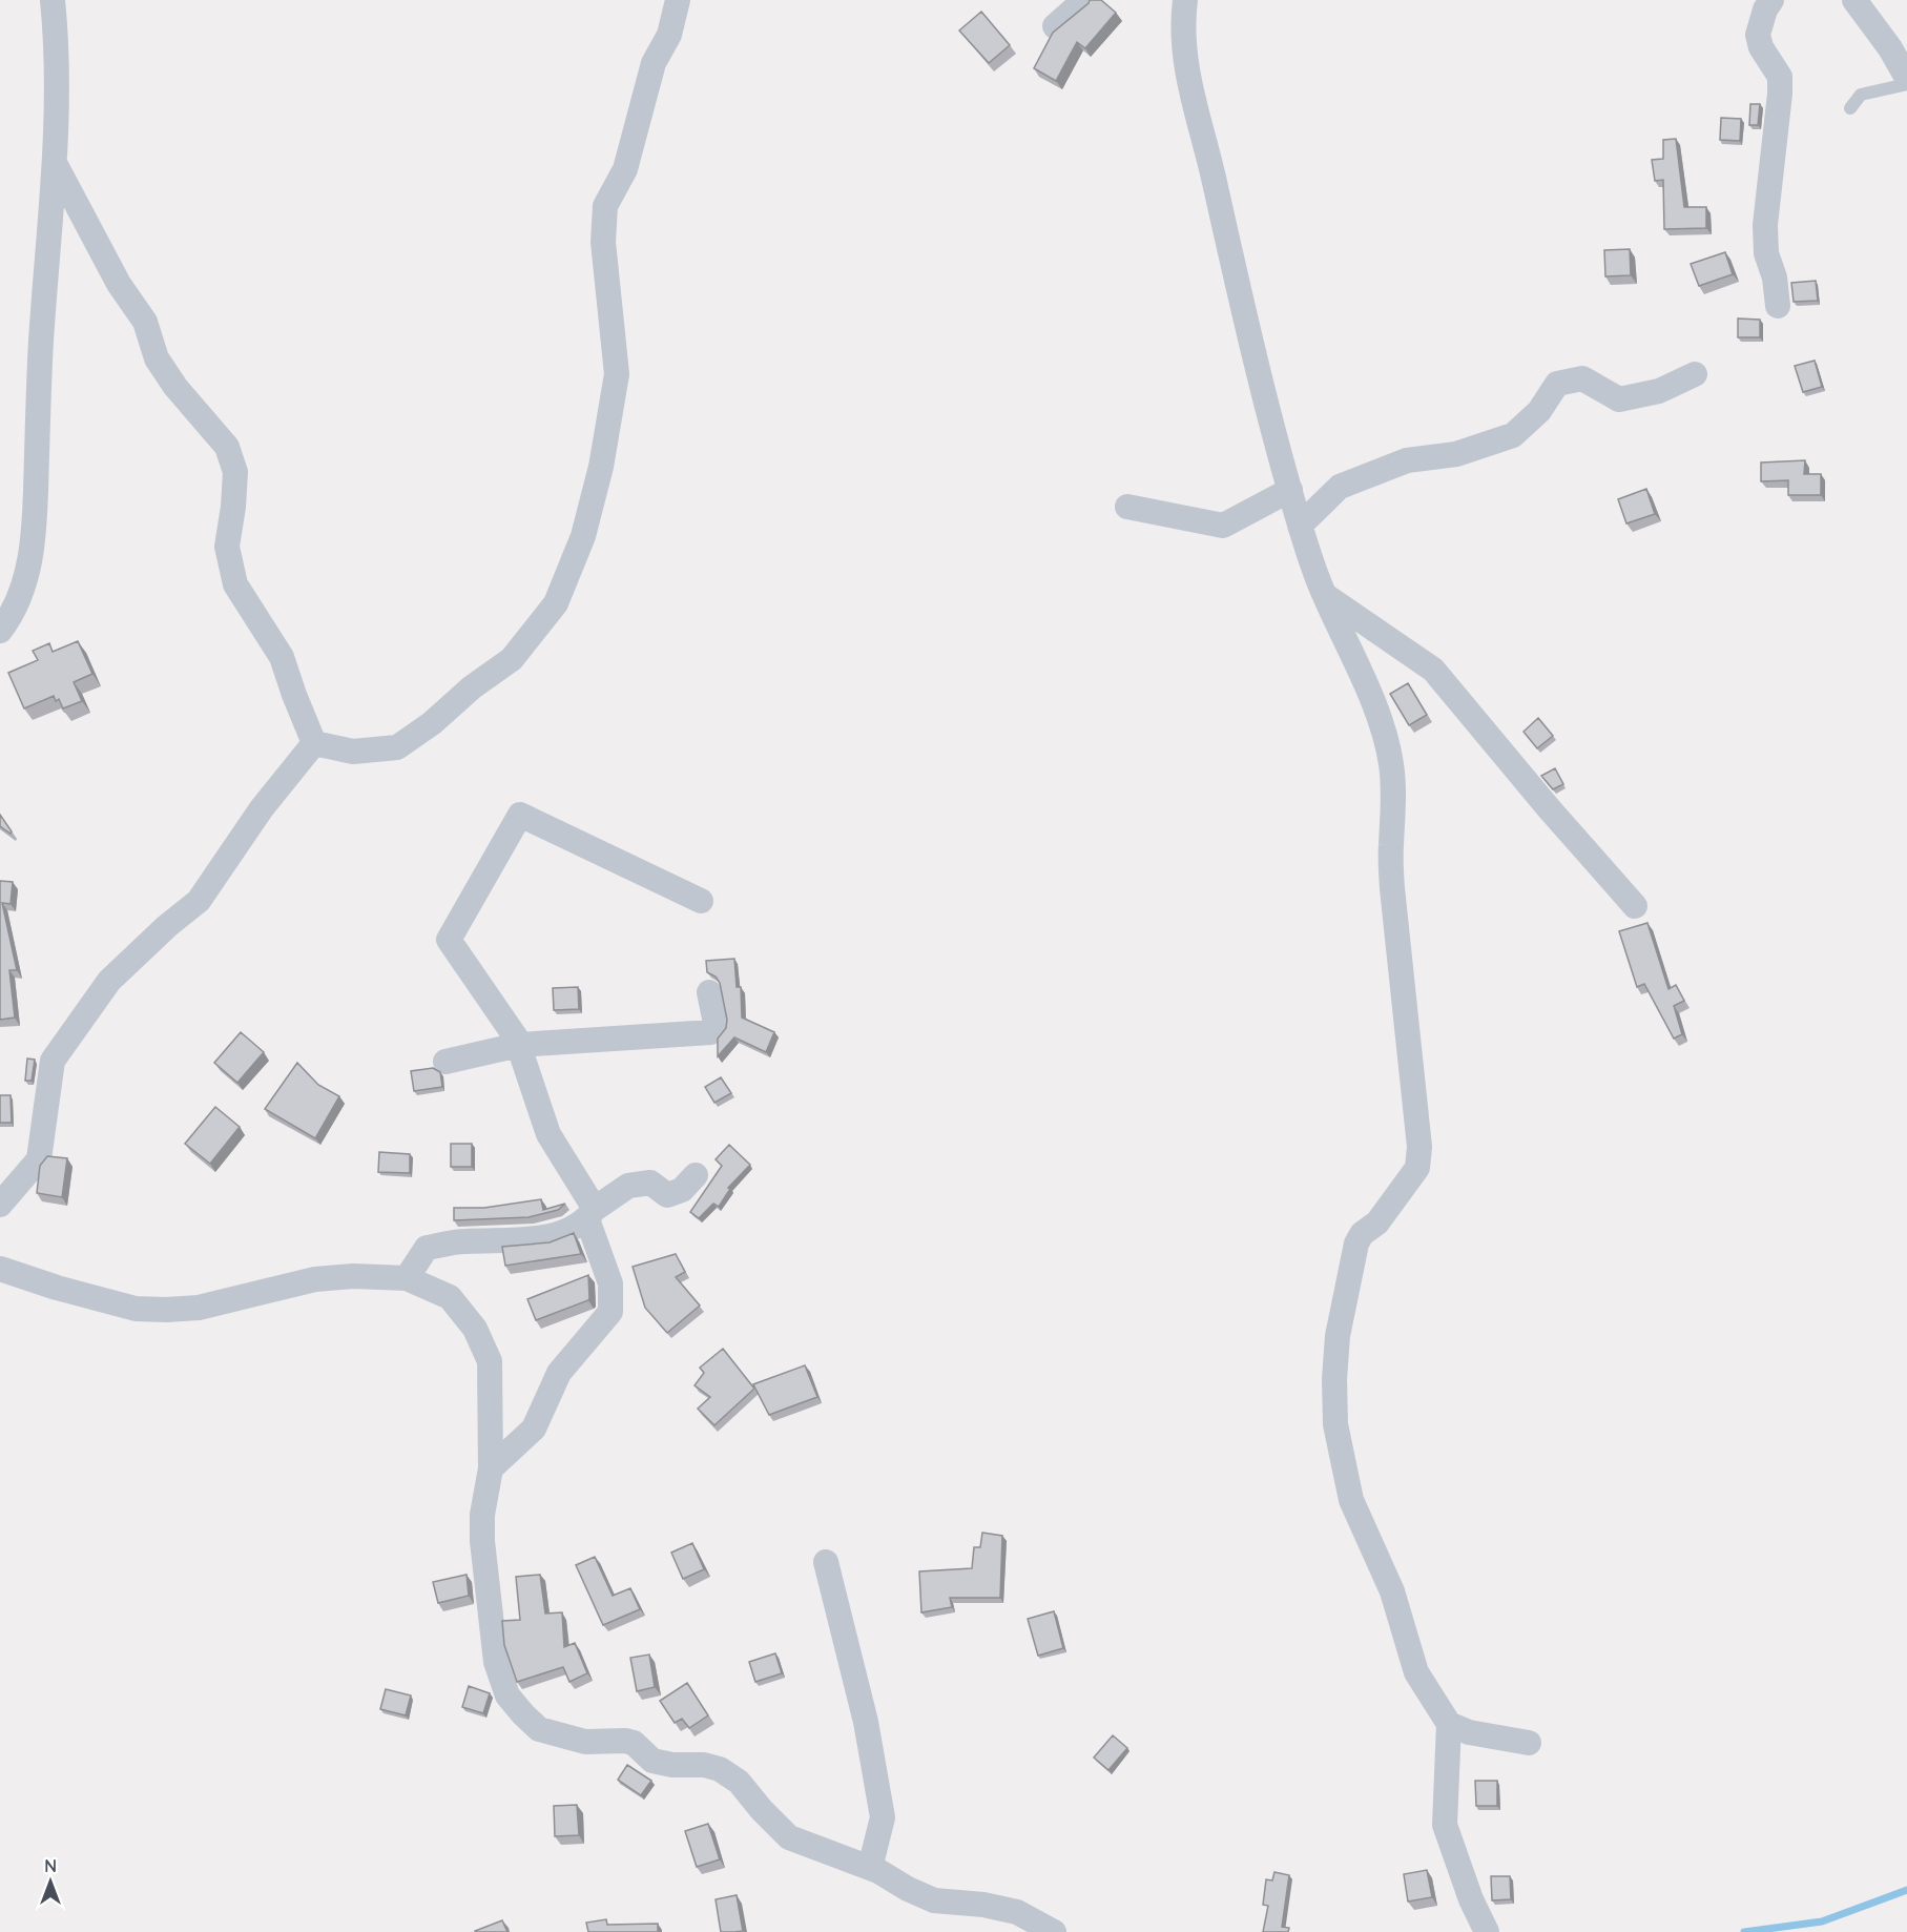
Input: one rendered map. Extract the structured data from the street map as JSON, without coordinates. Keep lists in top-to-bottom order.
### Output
{
  "north": "top"
}
